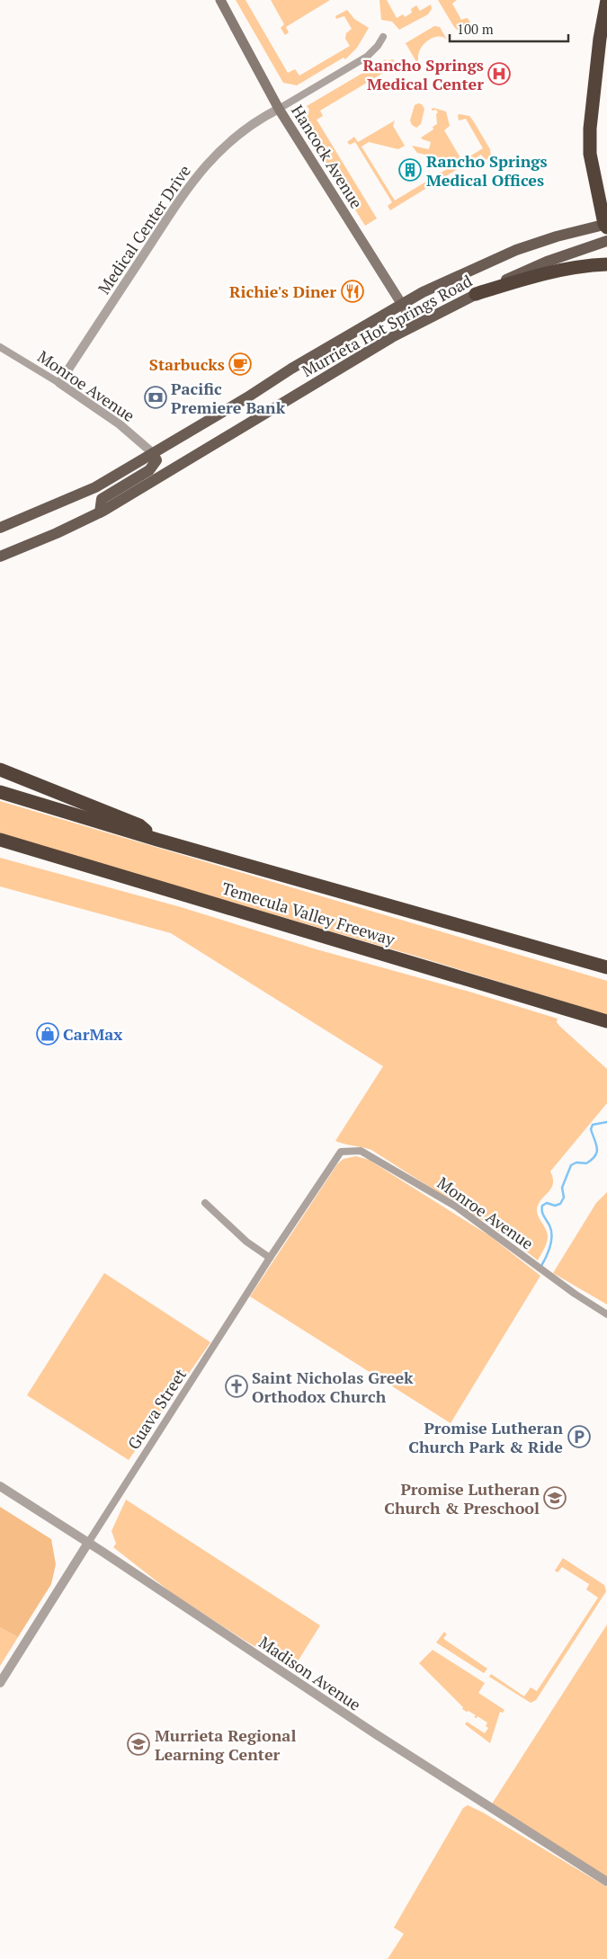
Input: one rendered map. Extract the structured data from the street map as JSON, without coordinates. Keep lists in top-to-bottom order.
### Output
{
  "streets": {
    "highway": ["Temecula Valley Freeway"],
    "main road": ["Hancock Avenue", "Murrieta Hot Springs Road"],
    "street": [
      "Medical Center Drive",
      "Monroe Avenue",
      "Guava Street",
      "Madison Avenue"
    ]
  },
  "crossings": [
    ["Hancock Avenue", "Medical Center Drive"],
    ["Hancock Avenue", "Murrieta Hot Springs Road"],
    ["Medical Center Drive", "Monroe Avenue"],
    ["Murrieta Hot Springs Road", "Monroe Avenue"],
    ["Monroe Avenue", "Guava Street"],
    ["Guava Street", "Madison Avenue"]
  ],
  "places": {
    "hospital": ["Rancho Springs Medical Center"],
    "building": ["Rancho Springs Medical Offices"],
    "restaurant": ["Richie's Diner"],
    "cafe": ["Starbucks"],
    "bank": ["Pacific Premiere Bank"],
    "shop": ["CarMax"],
    "church": ["Saint Nicholas Greek Orthodox Church"],
    "parking": ["Promise Lutheran Church Park & Ride"],
    "school or university": ["Promise Lutheran Church & Preschool", "Murrieta Regional Learning Center"]
  },
  "scale_bar": "100 m"
}
